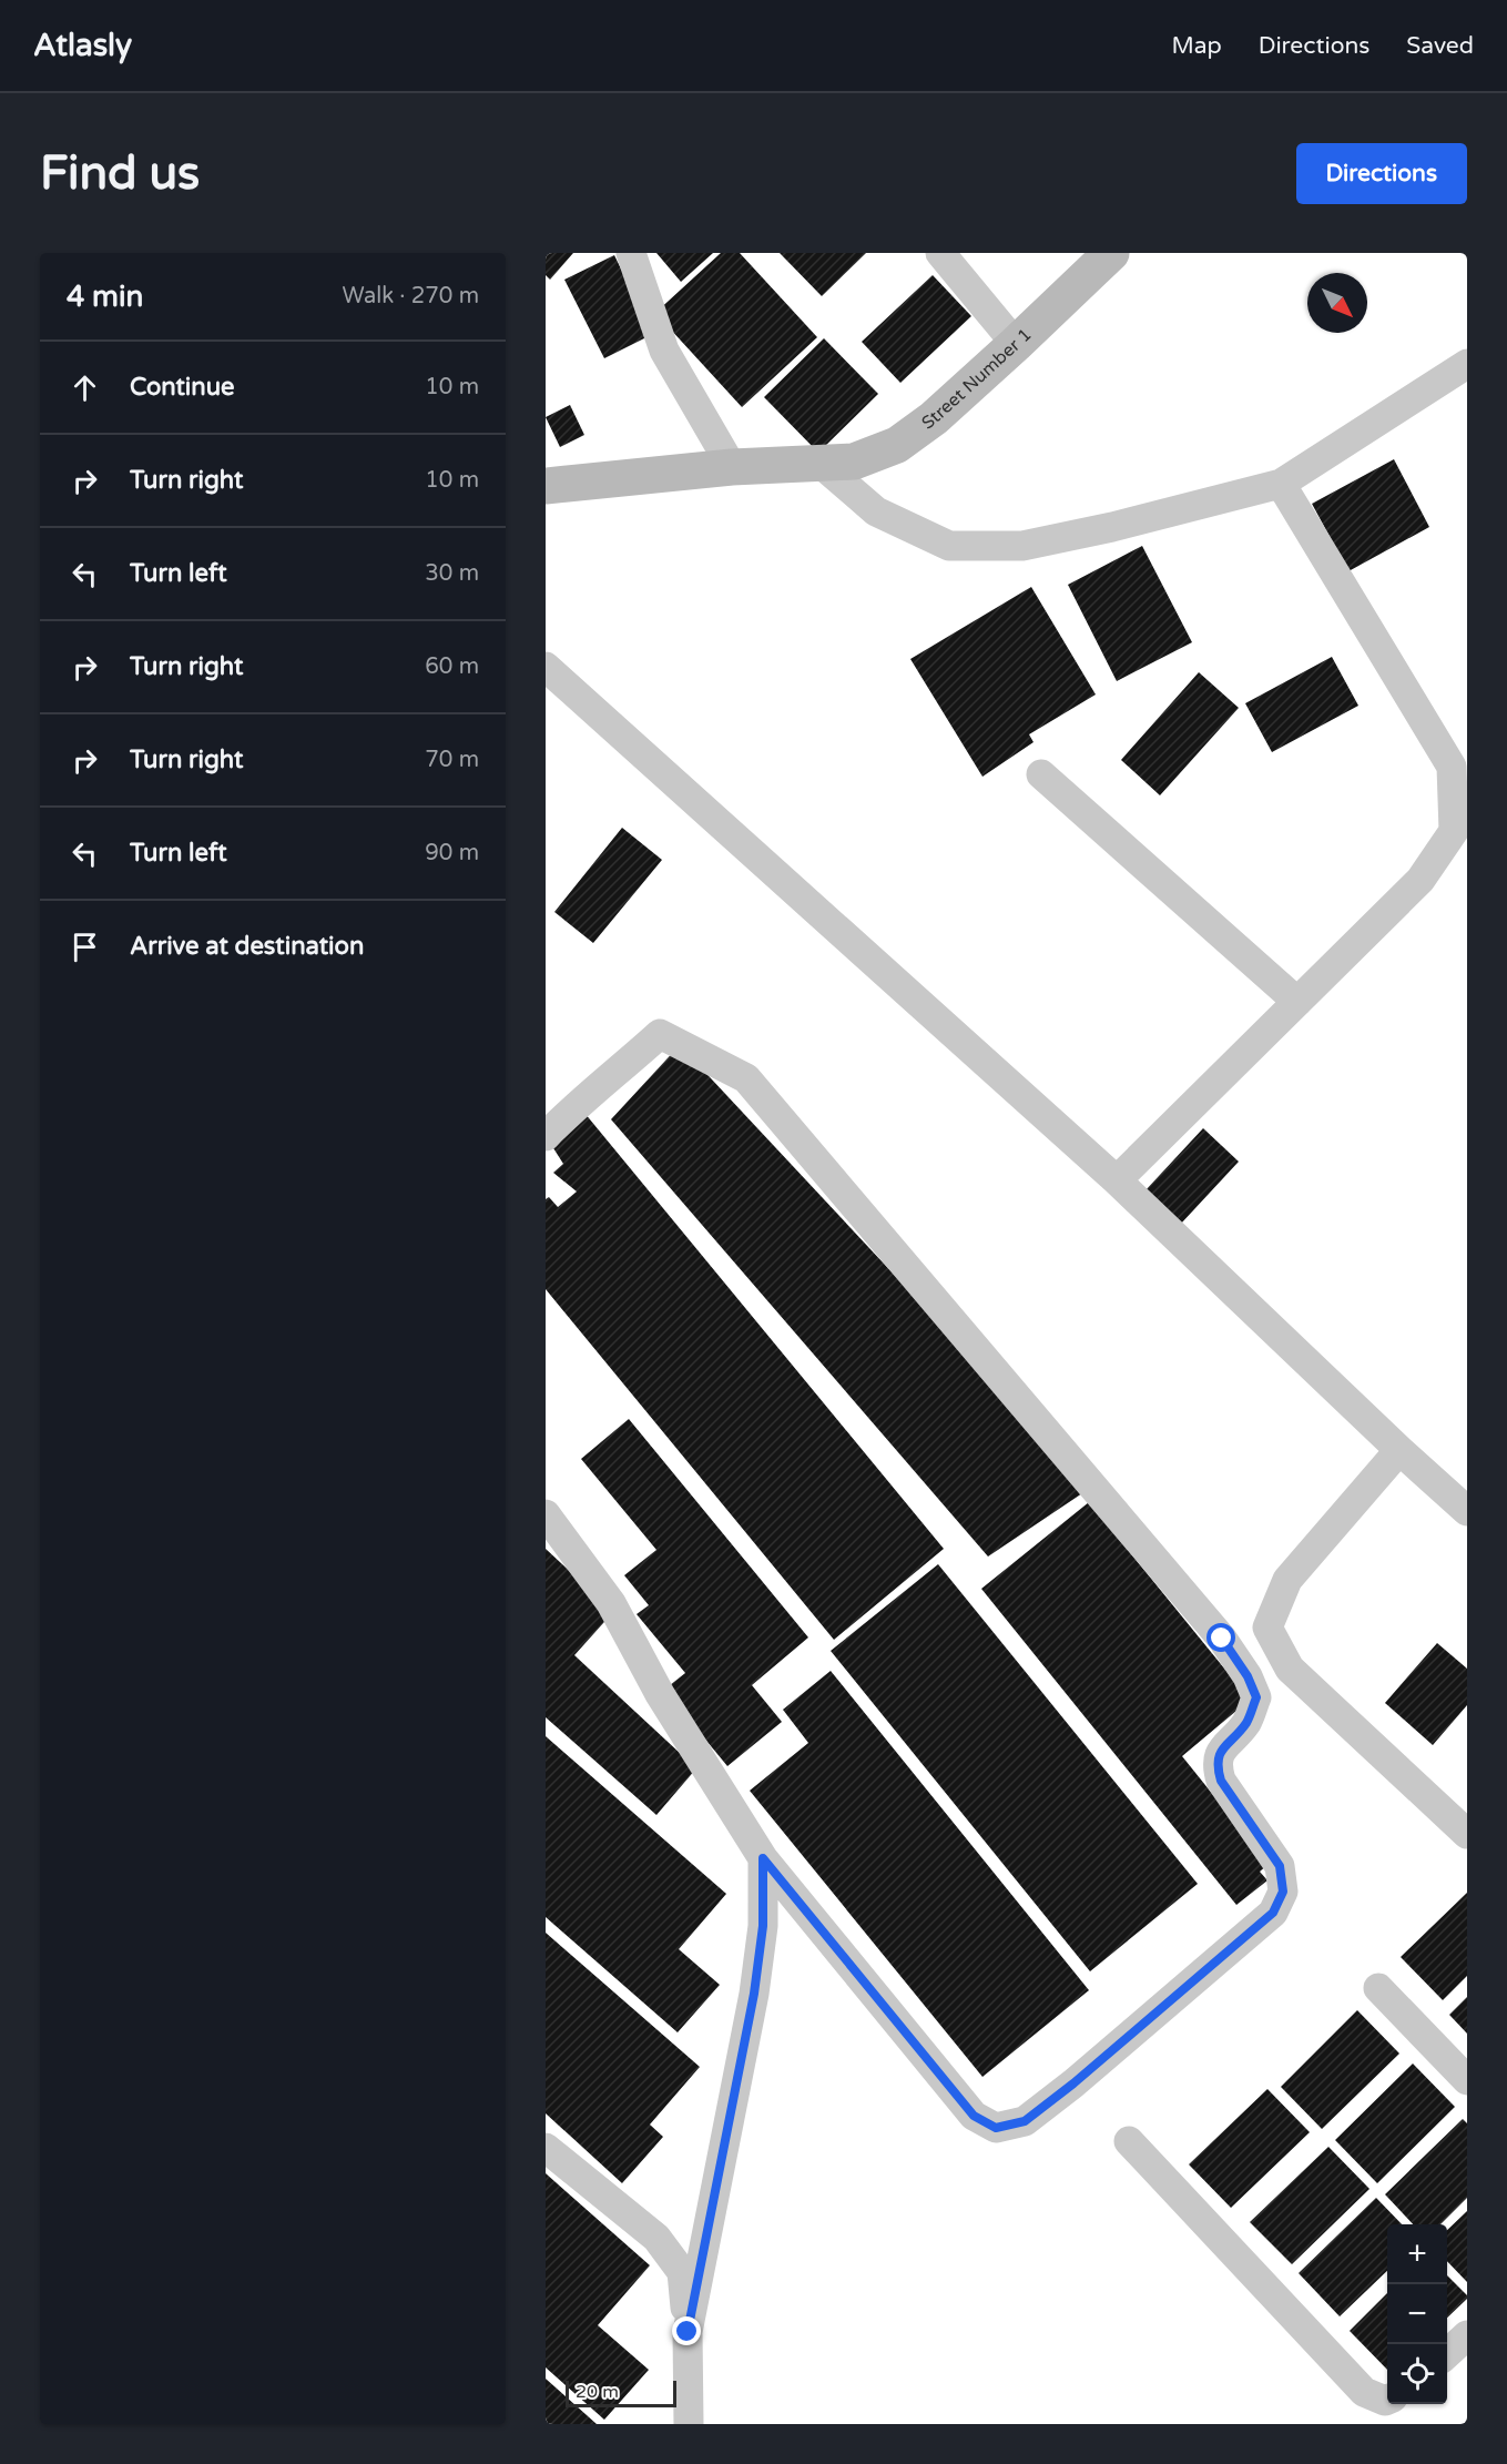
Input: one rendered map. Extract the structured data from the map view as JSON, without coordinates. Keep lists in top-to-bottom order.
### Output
{
  "streets": {
    "street": ["Street Number 1"]
  },
  "scale_bar": "20 m",
  "north": "bottom right",
  "page": {
    "header": "Atlasly",
    "nav": ["Map", "Directions", "Saved"],
    "buttons": "Directions",
    "title": "Find us",
    "heading": ["4 min", "Walk · 270 m"],
    "list": [
      ["Continue", "10 m"],
      ["Turn right", "10 m"],
      ["Turn left", "30 m"],
      ["Turn right", "60 m"],
      ["Turn right", "70 m"],
      ["Turn left", "90 m"],
      "Arrive at destination"
    ],
    "map_buttons": ["+", "−"],
    "scale": "20 m"
  }
}
